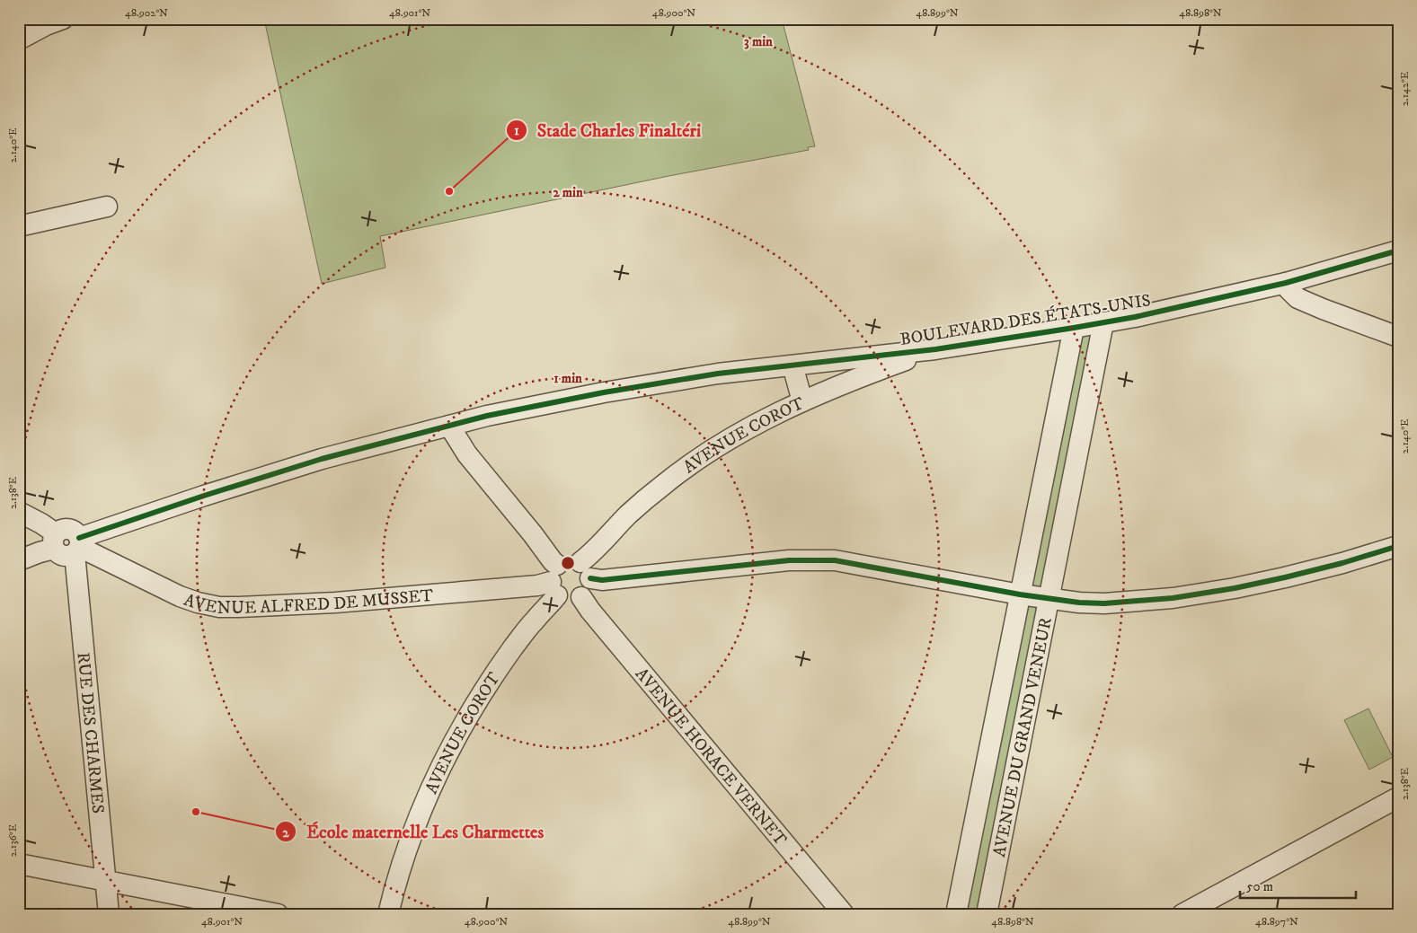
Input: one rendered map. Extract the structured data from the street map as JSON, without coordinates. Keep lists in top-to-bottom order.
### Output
{
  "streets": {
    "street": [
      "BOULEVARD DES ÉTATS-UNIS",
      "AVENUE COROT",
      "AVENUE ALFRED DE MUSSET",
      "RUE DES CHARMES",
      "AVENUE DU GRAND VENEUR",
      "AVENUE HORACE VERNET"
    ]
  },
  "crossings": [
    ["BOULEVARD DES ÉTATS-UNIS", "AVENUE COROT"],
    ["BOULEVARD DES ÉTATS-UNIS", "AVENUE ALFRED DE MUSSET"],
    ["BOULEVARD DES ÉTATS-UNIS", "RUE DES CHARMES"],
    ["BOULEVARD DES ÉTATS-UNIS", "AVENUE DU GRAND VENEUR"],
    ["AVENUE COROT", "AVENUE ALFRED DE MUSSET"],
    ["AVENUE COROT", "AVENUE HORACE VERNET"],
    ["AVENUE ALFRED DE MUSSET", "RUE DES CHARMES"],
    ["AVENUE ALFRED DE MUSSET", "AVENUE HORACE VERNET"]
  ],
  "places": ["Stade Charles Finaltéri", "École maternelle Les Charmettes"],
  "scale_bar": "50 m",
  "coordinates": [
    "48.902°N",
    "48.901°N",
    "48.900°N",
    "48.899°N",
    "48.898°N",
    "2.142°E",
    "2.140°E",
    "2.138°E",
    "2.136°E",
    "48.897°N"
  ],
  "rings": ["3 min", "2 min", "1 min"]
}
